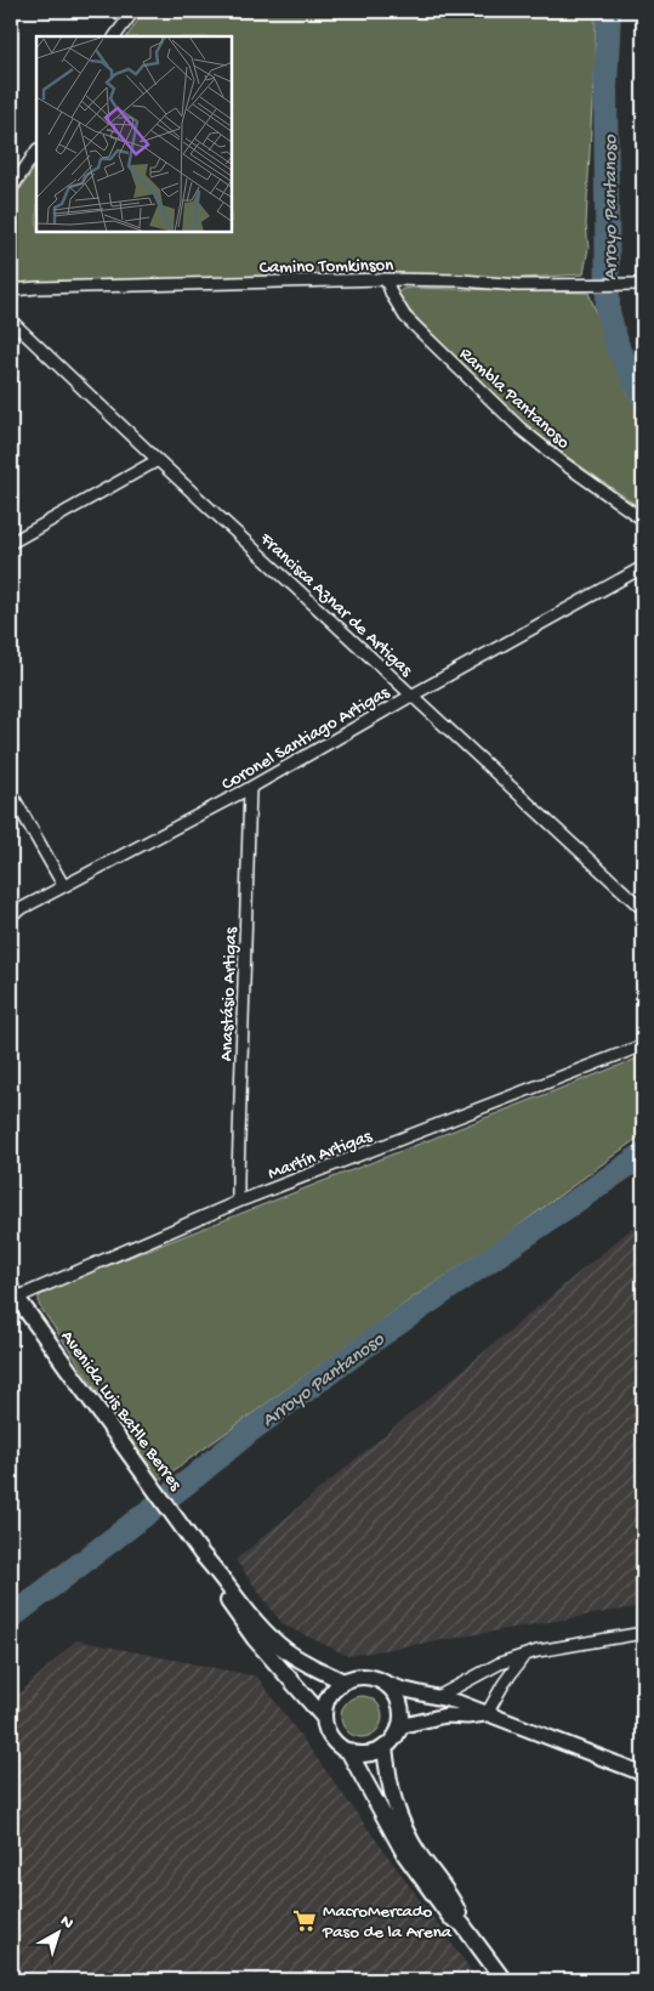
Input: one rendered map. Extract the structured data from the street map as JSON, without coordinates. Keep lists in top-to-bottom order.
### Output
{
  "streets": {
    "main road": ["Avenida Luis Batlle Berres"],
    "street": [
      "Camino Tomkinson",
      "Rambla Pantanoso",
      "Francisca Aznar de Artigas",
      "Coronel Santiago Artigas",
      "Anastásio Artigas",
      "Martín Artigas"
    ]
  },
  "crossings": [
    ["Camino Tomkinson", "Rambla Pantanoso"],
    ["Francisca Aznar de Artigas", "Coronel Santiago Artigas"],
    ["Coronel Santiago Artigas", "Anastásio Artigas"],
    ["Anastásio Artigas", "Martín Artigas"],
    ["Martín Artigas", "Avenida Luis Batlle Berres"]
  ],
  "water": ["Arroyo Pantanoso"],
  "places": {
    "supermarket": ["MacroMercado Paso de la Arena"]
  },
  "north": "top right"
}
